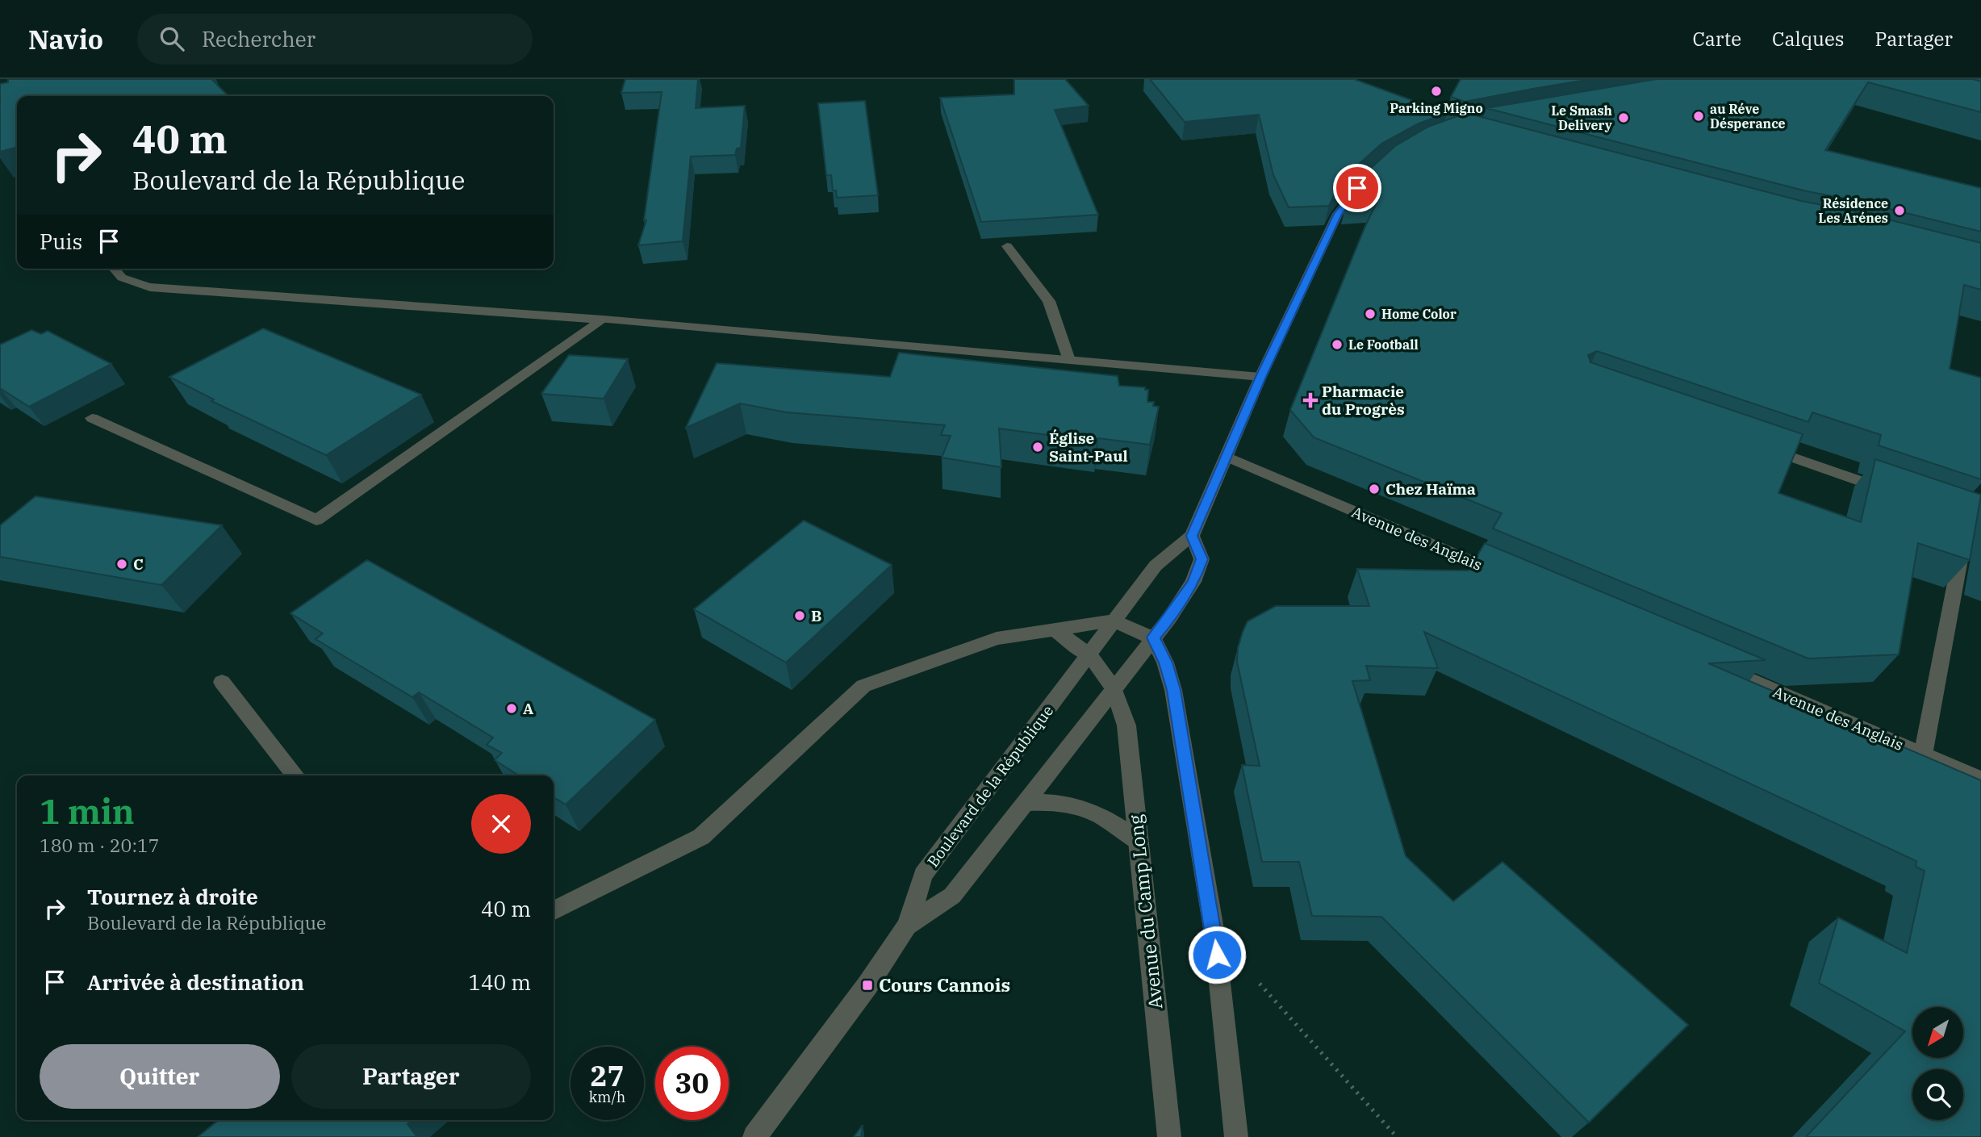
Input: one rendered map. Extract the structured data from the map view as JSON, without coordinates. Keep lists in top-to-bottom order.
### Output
{
  "streets": {
    "street": ["Avenue des Anglais", "Boulevard de la République", "Avenue du Camp Long"]
  },
  "crossings": [
    ["Boulevard de la République", "Avenue du Camp Long"]
  ],
  "places": {
    "other": [
      "Parking Migno",
      "au Réve Désperance",
      "Le Smash Delivery",
      "Résidence Les Arénes",
      "Home Color",
      "Le Football",
      "Église Saint-Paul",
      "Chez Haïma",
      "C",
      "B",
      "A"
    ],
    "health": ["Pharmacie du Progrès"],
    "transit": ["Cours Cannois"]
  },
  "north": "bottom left",
  "page": {
    "header": "Navio",
    "search": "Rechercher",
    "nav": ["Carte", "Calques", "Partager"],
    "turn": ["40 m", "Boulevard de la République"],
    "then": "Puis",
    "heading": ["1 min", "180 m · 20:17"],
    "list": [
      {
        "name": "Tournez à droite",
        "note": "Boulevard de la République",
        "value": "40 m"
      },
      {
        "name": "Arrivée à destination",
        "value": "140 m"
      }
    ],
    "buttons": ["Quitter", "Partager"],
    "speed": "27 km/h",
    "limit": "30"
  }
}
